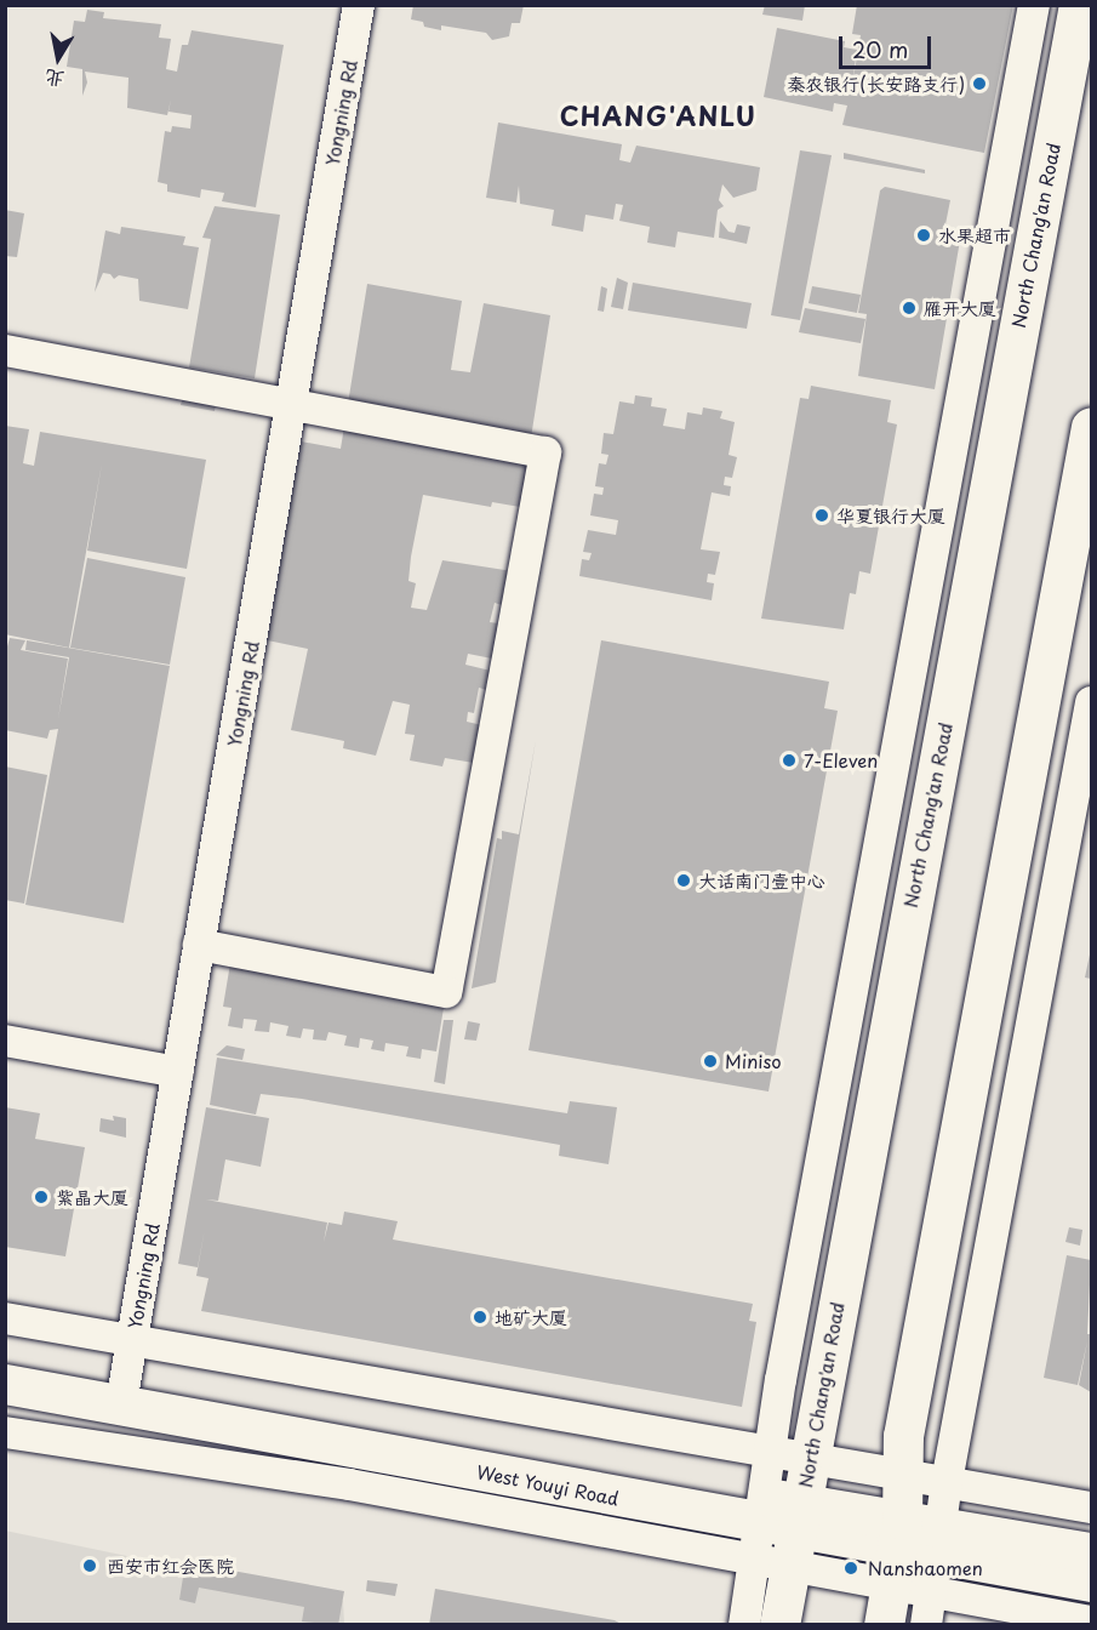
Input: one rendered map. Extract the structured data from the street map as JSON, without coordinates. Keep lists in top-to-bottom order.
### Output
{
  "streets": {
    "main road": ["North Chang'an Road", "West Youyi Road"],
    "street": ["Yongning Rd"]
  },
  "crossings": [
    ["Yongning Rd", "West Youyi Road"],
    ["North Chang'an Road", "West Youyi Road"]
  ],
  "districts": ["CHANG'ANLU"],
  "places": [
    "秦农银行(长安路支行)",
    "水果超市",
    "雁开大厦",
    "华夏银行大厦",
    "7-Eleven",
    "大话南门壹中心",
    "Miniso",
    "紫晶大厦",
    "地矿大厦",
    "西安市红会医院",
    "Nanshaomen"
  ],
  "scale_bar": "20 m",
  "north": "bottom"
}
